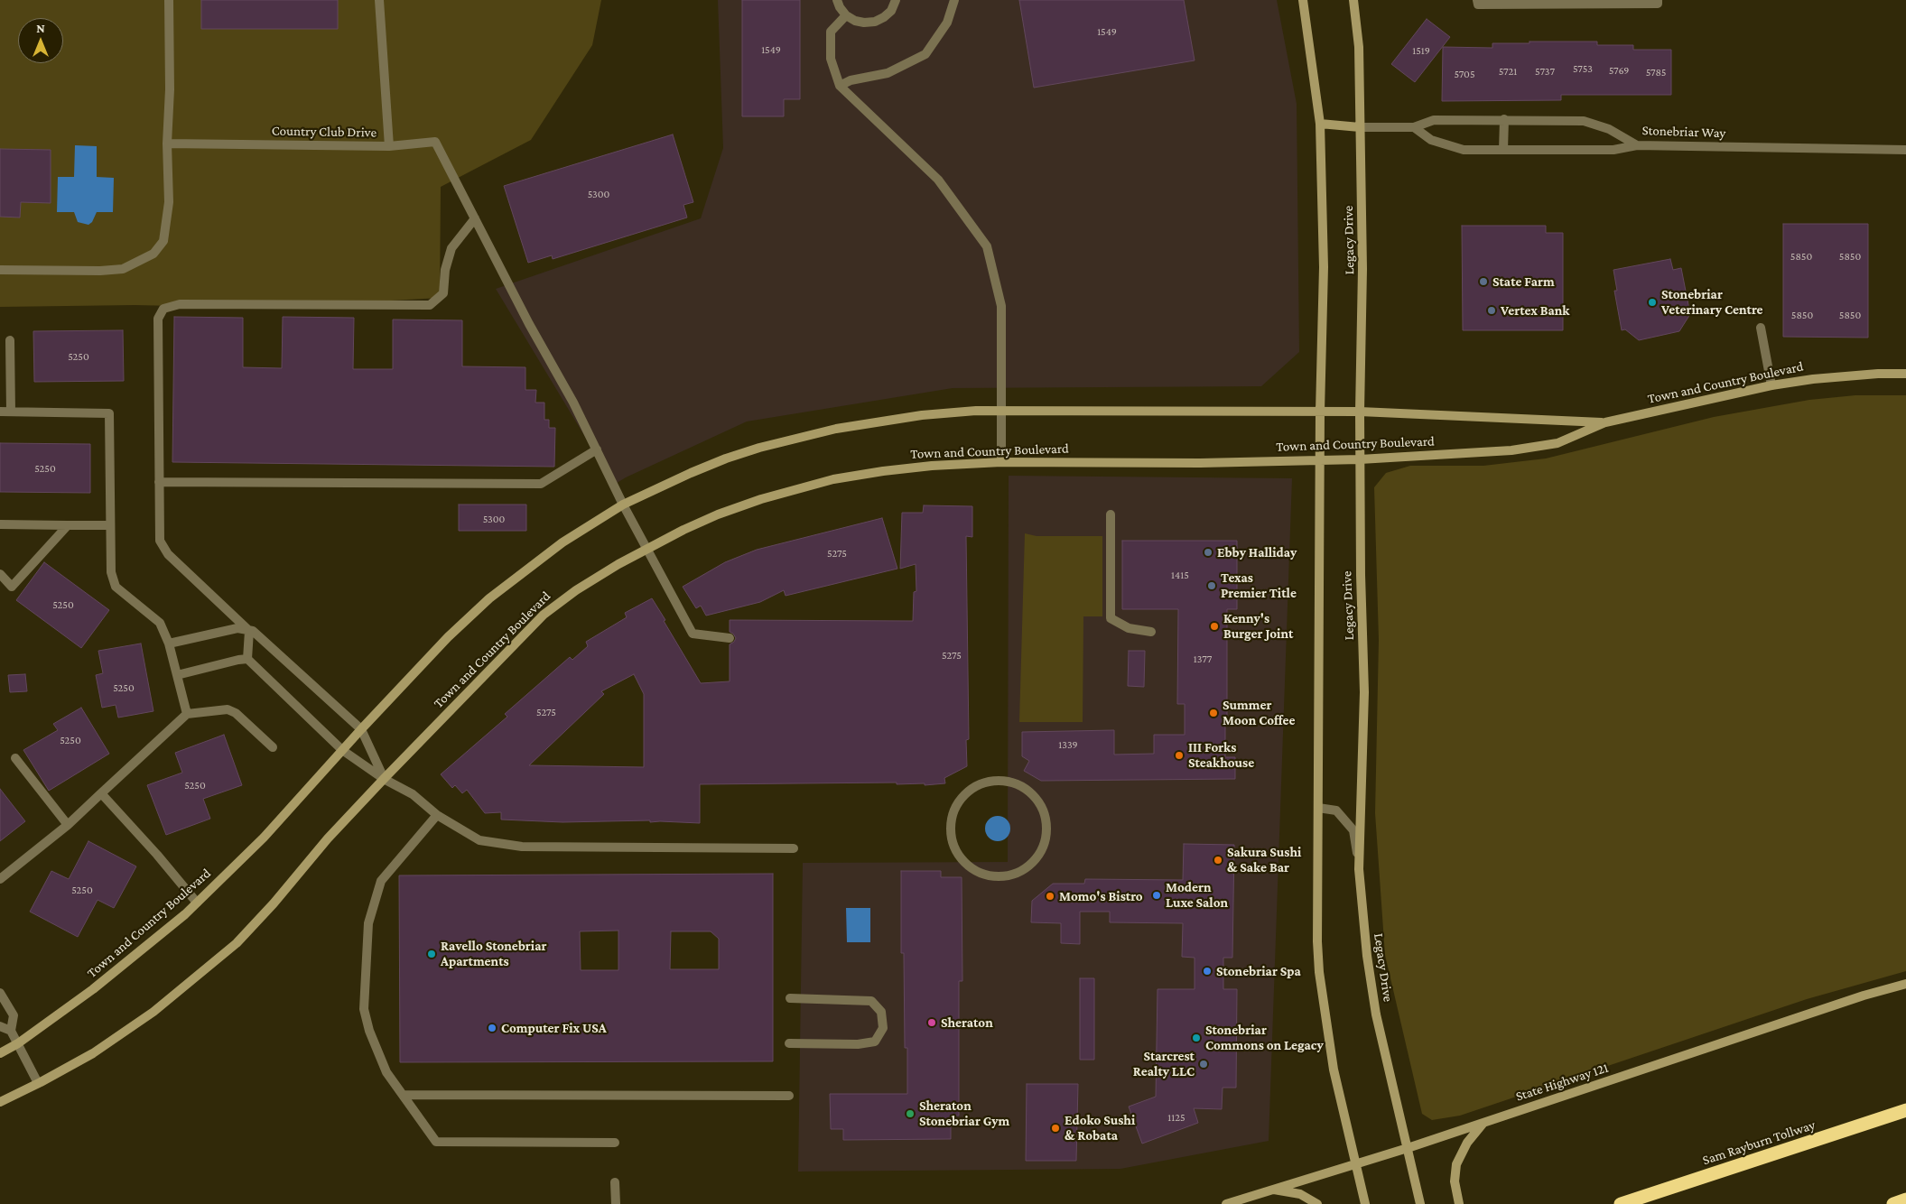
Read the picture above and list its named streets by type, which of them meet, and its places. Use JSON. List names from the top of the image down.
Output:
{
  "streets": {
    "highway": ["Sam Rayburn Tollway"],
    "main road": ["Legacy Drive", "Town and Country Boulevard", "State Highway 121"],
    "street": ["Country Club Drive", "Stonebriar Way"]
  },
  "crossings": [
    ["Stonebriar Way", "Legacy Drive"],
    ["Legacy Drive", "Town and Country Boulevard"],
    ["Legacy Drive", "State Highway 121"]
  ],
  "places": [
    "State Farm",
    "Stonebriar Veterinary Centre",
    "Vertex Bank",
    "Ebby Halliday",
    "Texas Premier Title",
    "Kenny's Burger Joint",
    "Summer Moon Coffee",
    "III Forks Steakhouse",
    "Sakura Sushi & Sake Bar",
    "Modern Luxe Salon",
    "Momo's Bistro",
    "Ravello Stonebriar Apartments",
    "Stonebriar Spa",
    "Sheraton",
    "Computer Fix USA",
    "Stonebriar Commons on Legacy",
    "Starcrest Realty LLC",
    "Sheraton Stonebriar Gym",
    "Edoko Sushi & Robata"
  ],
  "house_numbers": [
    "1549",
    "1549",
    "1519",
    "5753",
    "5769",
    "5721",
    "5737",
    "5785",
    "5705",
    "5300",
    "5850",
    "5850",
    "5850",
    "5850",
    "5250",
    "5250",
    "5300",
    "5275",
    "1415",
    "5250",
    "5275",
    "1377",
    "5250",
    "5275",
    "5250",
    "1339",
    "5250",
    "5250",
    "1125"
  ],
  "north": "top"
}
